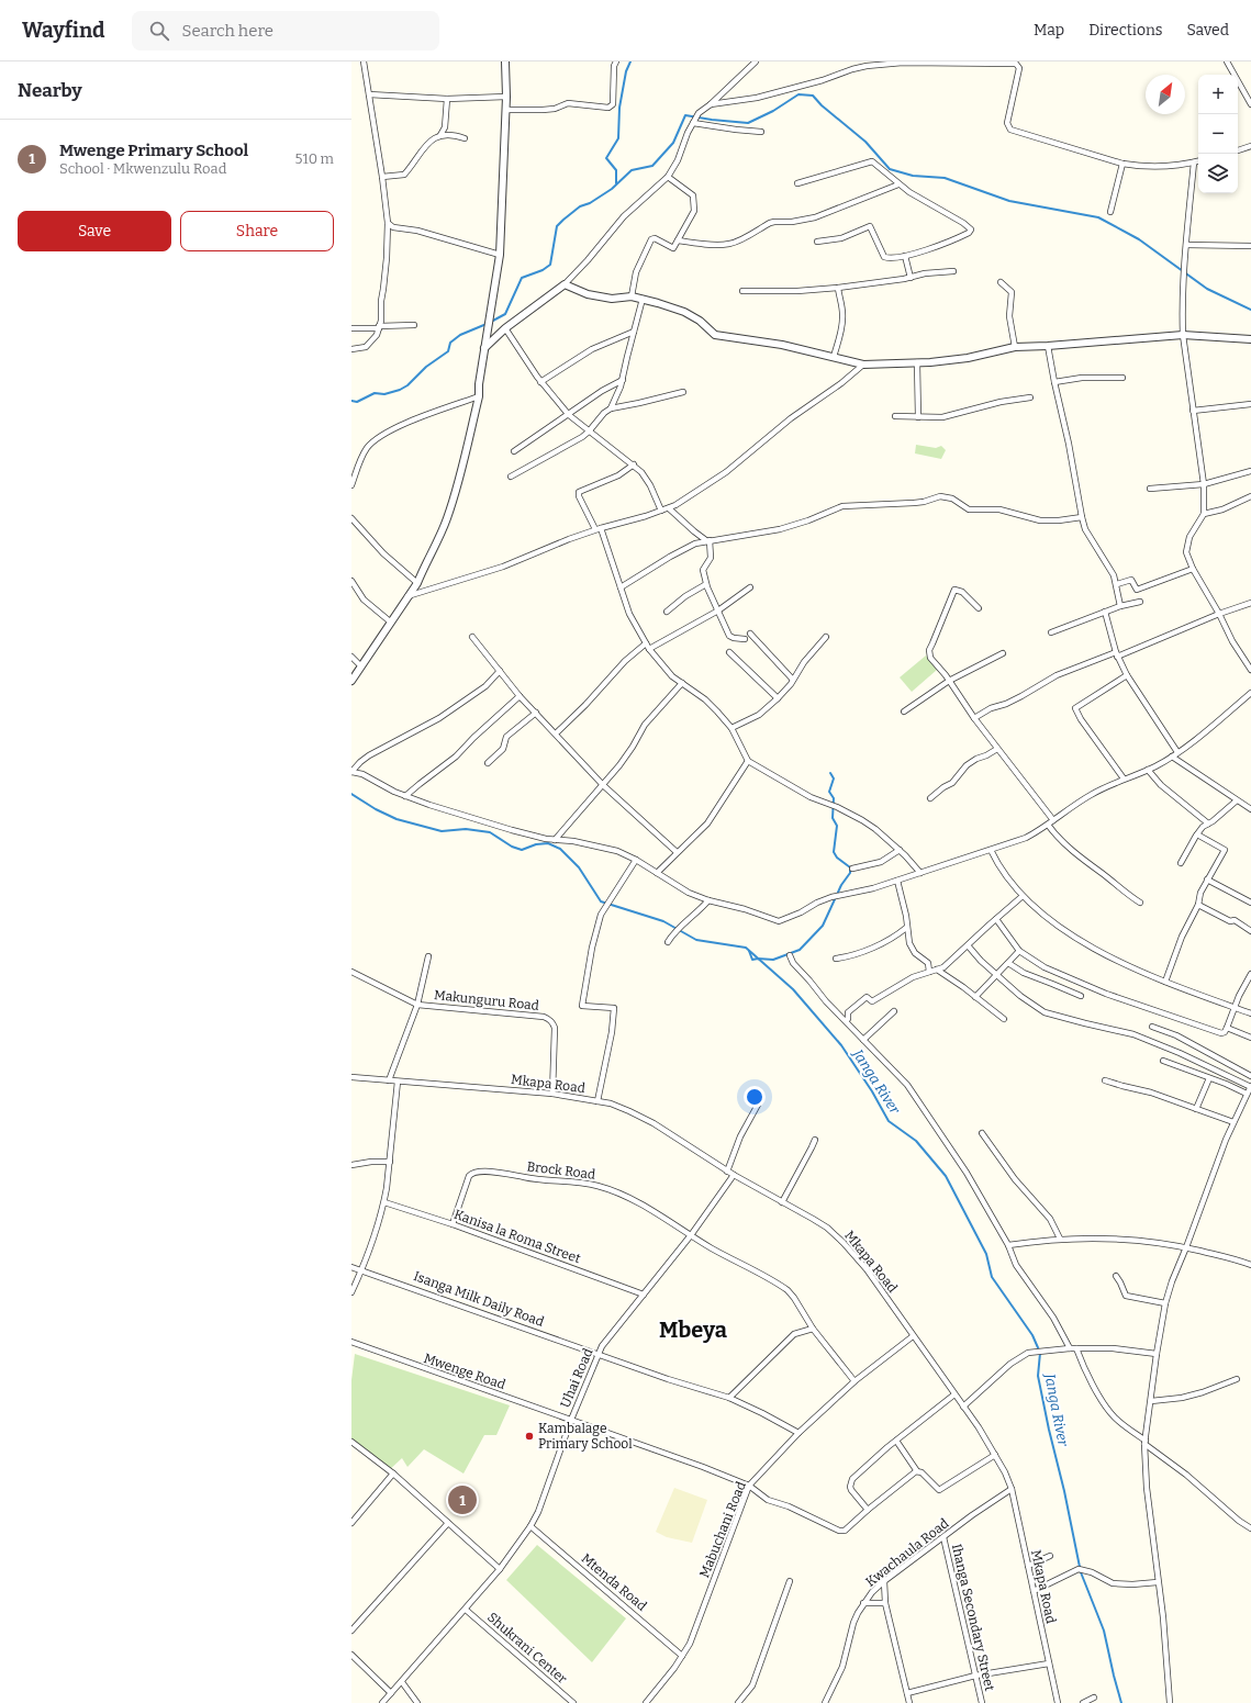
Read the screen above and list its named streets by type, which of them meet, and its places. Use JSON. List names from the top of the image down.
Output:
{
  "streets": {
    "street": [
      "Makunguru Road",
      "Mkapa Road",
      "Brock Road",
      "Kanisa la Roma Street",
      "Isanga Milk Daily Road",
      "Mwenge Road",
      "Uhai Road",
      "Mabuchani Road",
      "Kwachaula Road",
      "Mtenda Road",
      "Ihanga Secondary Street",
      "Shukrani Center"
    ]
  },
  "crossings": [
    ["Makunguru Road", "Mkapa Road"],
    ["Mkapa Road", "Uhai Road"],
    ["Mkapa Road", "Mabuchani Road"],
    ["Mkapa Road", "Kwachaula Road"],
    ["Brock Road", "Kanisa la Roma Street"],
    ["Brock Road", "Uhai Road"],
    ["Kanisa la Roma Street", "Uhai Road"],
    ["Isanga Milk Daily Road", "Uhai Road"],
    ["Isanga Milk Daily Road", "Mabuchani Road"],
    ["Mwenge Road", "Uhai Road"],
    ["Mwenge Road", "Mabuchani Road"],
    ["Uhai Road", "Mtenda Road"],
    ["Uhai Road", "Shukrani Center"],
    ["Mabuchani Road", "Mtenda Road"],
    ["Kwachaula Road", "Ihanga Secondary Street"]
  ],
  "districts": ["Mbeya"],
  "water": ["Janga River"],
  "places": ["Kambalage Primary School"],
  "north": "top right",
  "page": {
    "header": "Wayfind",
    "search": "Search here",
    "nav": ["Map", "Directions", "Saved"],
    "heading": "Nearby",
    "map_buttons": ["+", "−"],
    "list": [
      {
        "mark": "1",
        "name": "Mwenge Primary School",
        "note": "School · Mkwenzulu Road",
        "value": "510 m"
      }
    ],
    "buttons": ["Save", "Share"],
    "pins": "1"
  }
}
